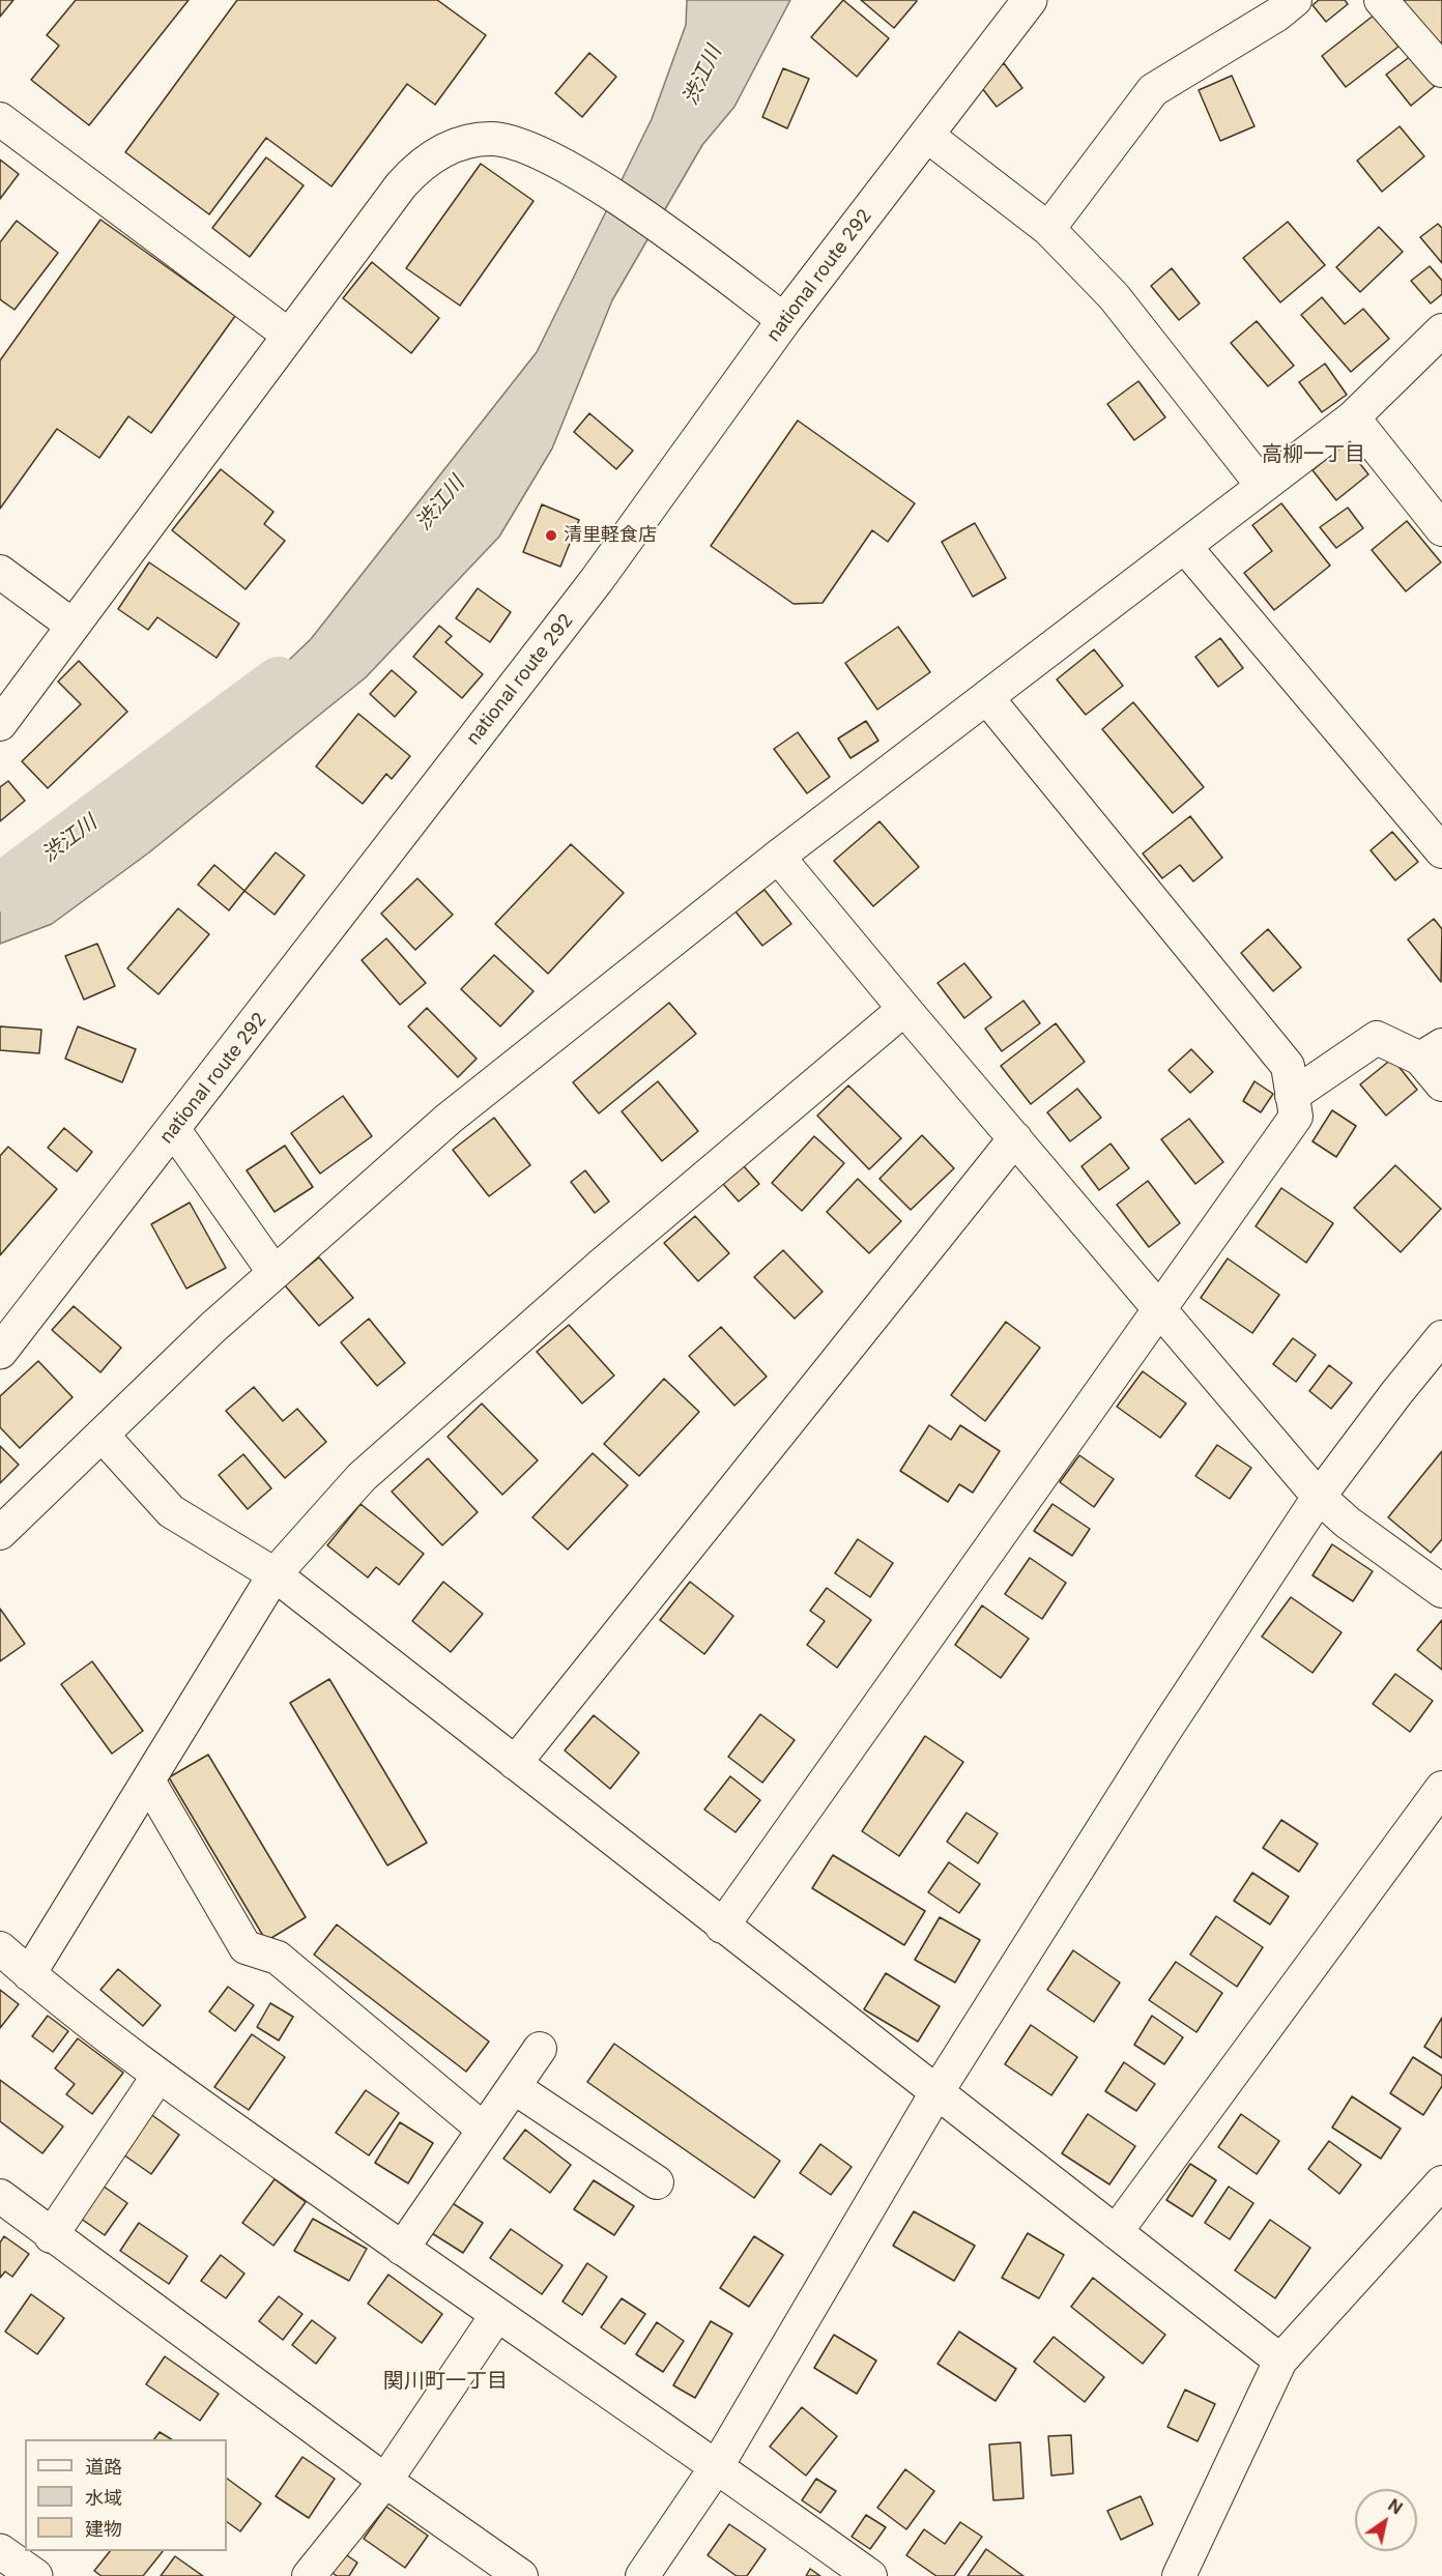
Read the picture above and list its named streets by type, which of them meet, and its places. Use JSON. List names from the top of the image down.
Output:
{
  "streets": {
    "main road": ["national route 292"]
  },
  "districts": ["高柳一丁目", "関川町一丁目"],
  "water": ["渋江川"],
  "places": ["清里軽食店"],
  "legend": ["道路", "水域", "建物"],
  "north": "top right"
}
